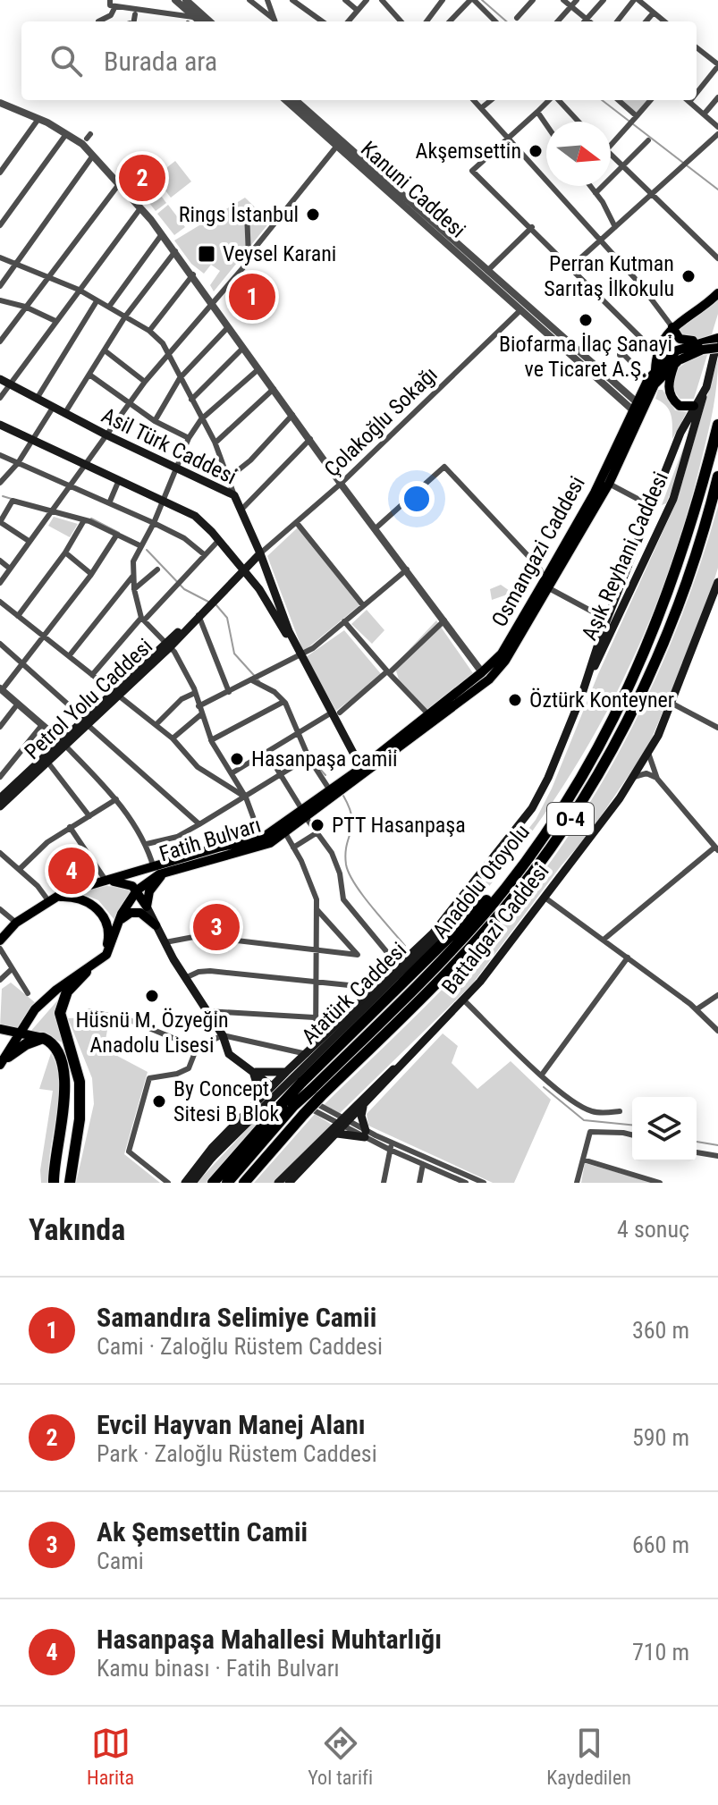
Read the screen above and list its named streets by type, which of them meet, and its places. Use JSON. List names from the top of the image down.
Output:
{
  "streets": {
    "highway": ["O-4", "Anadolu Otoyolu"],
    "main road": [
      "Asil Türk Caddesi",
      "Osmangazi Caddesi",
      "Aşık Reyhani Caddesi",
      "Petrol Yolu Caddesi",
      "Fatih Bulvarı",
      "Battalgazi Caddesi",
      "Atatürk Caddesi"
    ],
    "street": ["Kanuni Caddesi", "Çolakoğlu Sokağı"]
  },
  "crossings": [
    ["Kanuni Caddesi", "Çolakoğlu Sokağı"],
    ["Kanuni Caddesi", "Osmangazi Caddesi"],
    ["Çolakoğlu Sokağı", "Asil Türk Caddesi"],
    ["Çolakoğlu Sokağı", "Petrol Yolu Caddesi"],
    ["Asil Türk Caddesi", "Osmangazi Caddesi"],
    ["Asil Türk Caddesi", "Petrol Yolu Caddesi"],
    ["Asil Türk Caddesi", "Fatih Bulvarı"],
    ["Osmangazi Caddesi", "Aşık Reyhani Caddesi"],
    ["Osmangazi Caddesi", "Fatih Bulvarı"],
    ["Aşık Reyhani Caddesi", "Atatürk Caddesi"]
  ],
  "places": {
    "other": [
      "Akşemsettin",
      "Rings İstanbul",
      "Perran Kutman Sarıtaş İlkokulu",
      "Biofarma İlaç Sanayi ve Ticaret A.Ş.",
      "Öztürk Konteyner",
      "Hasanpaşa camii",
      "PTT Hasanpaşa",
      "Hüsnü M. Özyeğin Anadolu Lisesi",
      "By Concept Sitesi B Blok"
    ],
    "transit": ["Veysel Karani"]
  },
  "north": "right",
  "page": {
    "search": "Burada ara",
    "pins": [
      "2",
      "1",
      "4",
      "3"
    ],
    "heading": ["Yakında", "4 sonuç"],
    "list": [
      {
        "mark": "1",
        "name": "Samandıra Selimiye Camii",
        "note": "Cami · Zaloğlu Rüstem Caddesi",
        "value": "360 m"
      },
      {
        "mark": "2",
        "name": "Evcil Hayvan Manej Alanı",
        "note": "Park · Zaloğlu Rüstem Caddesi",
        "value": "590 m"
      },
      {
        "mark": "3",
        "name": "Ak Şemsettin Camii",
        "note": "Cami",
        "value": "660 m"
      },
      {
        "mark": "4",
        "name": "Hasanpaşa Mahallesi Muhtarlığı",
        "note": "Kamu binası · Fatih Bulvarı",
        "value": "710 m"
      }
    ],
    "nav": ["Harita", "Yol tarifi", "Kaydedilen"]
  }
}
